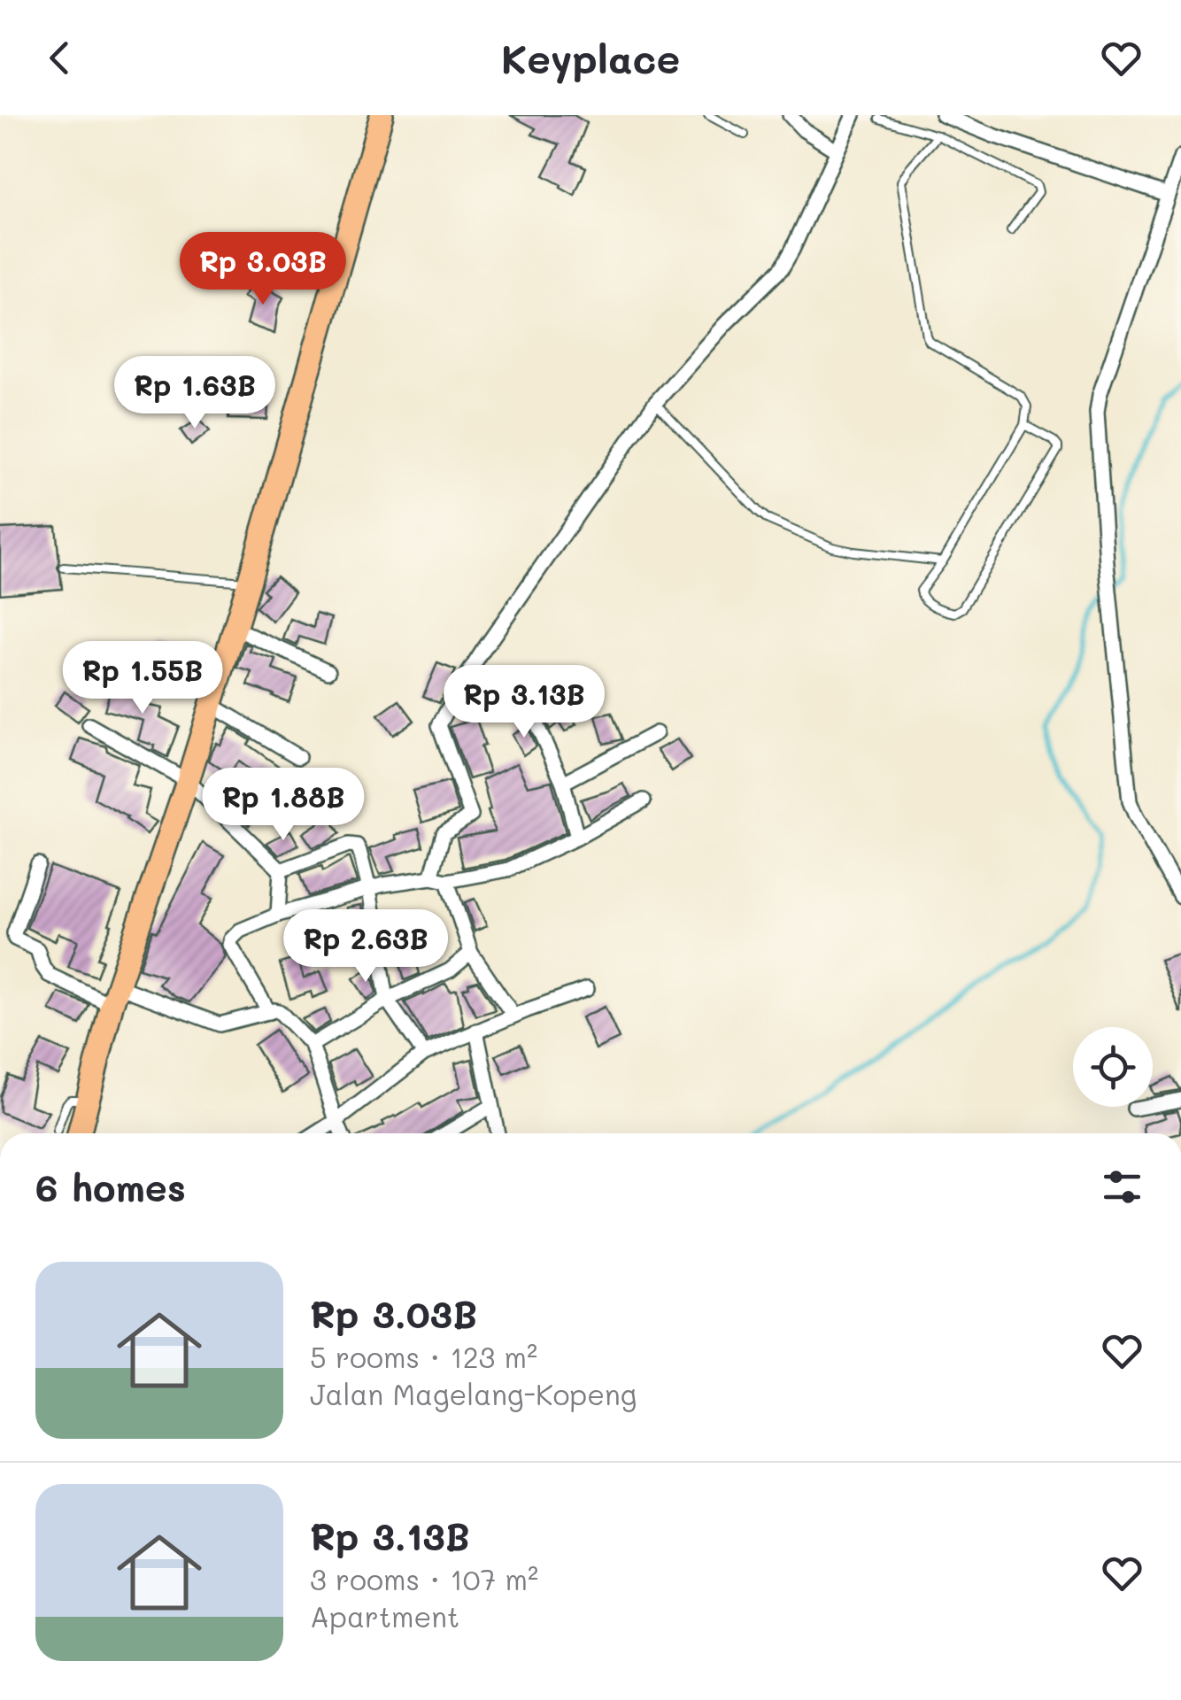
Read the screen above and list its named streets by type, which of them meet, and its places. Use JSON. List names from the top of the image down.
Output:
{
  "page": {
    "header": "Keyplace",
    "price": [
      "Rp 3.03B",
      "Rp 1.63B",
      "Rp 1.55B",
      "Rp 3.13B",
      "Rp 1.88B",
      "Rp 2.63B"
    ],
    "heading": "6 homes",
    "list": [
      {
        "name": "Rp 3.03B",
        "note": "5 rooms · 123 m² · Jalan Magelang-Kopeng"
      },
      {
        "name": "Rp 3.13B",
        "note": "3 rooms · 107 m² · Apartment"
      }
    ]
  }
}
